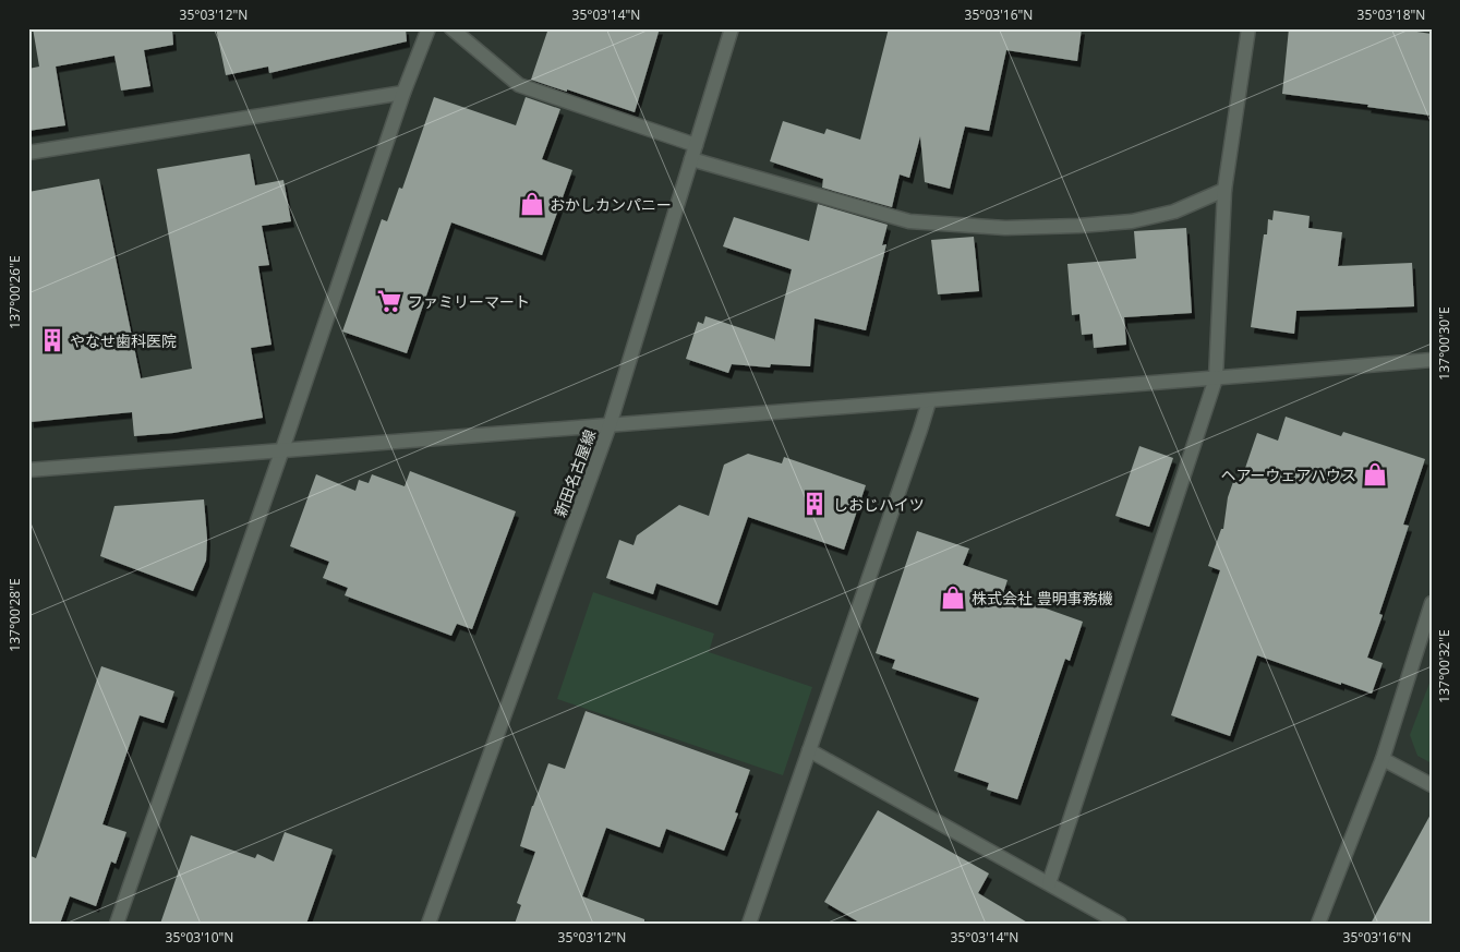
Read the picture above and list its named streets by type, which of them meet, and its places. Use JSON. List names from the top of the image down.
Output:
{
  "streets": {
    "street": ["新田名古屋線"]
  },
  "places": {
    "shop": ["おかしカンパニー", "ヘアーウェアハウス", "株式会社 豊明事務機"],
    "supermarket": ["ファミリーマート"],
    "building": ["やなせ歯科医院", "しおじハイツ"]
  },
  "coordinates": [
    "35°03'12\"N",
    "35°03'14\"N",
    "35°03'16\"N",
    "35°03'18\"N",
    "137°00'26\"E",
    "137°00'30\"E",
    "137°00'28\"E",
    "137°00'32\"E",
    "35°03'10\"N"
  ]
}
